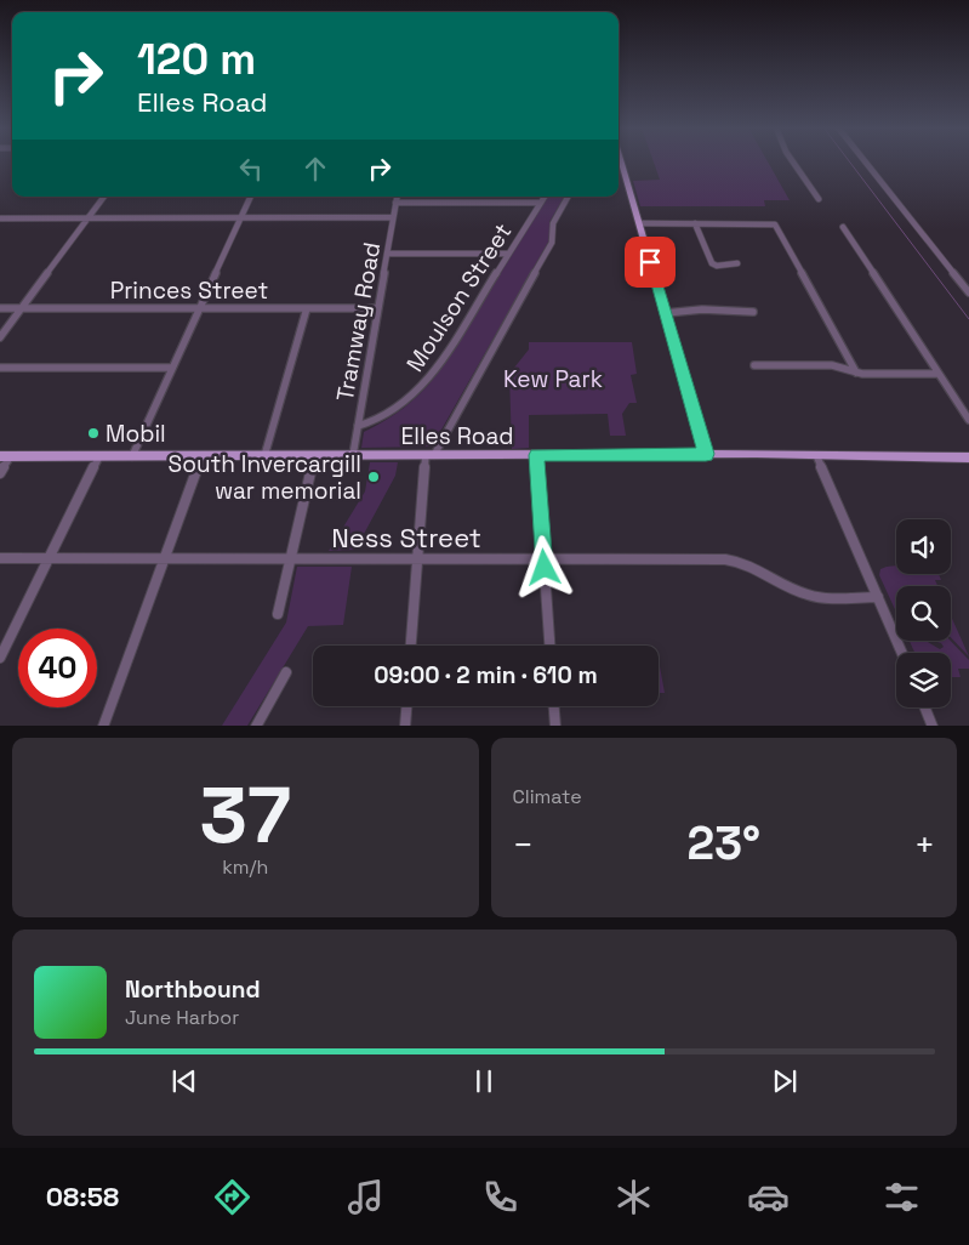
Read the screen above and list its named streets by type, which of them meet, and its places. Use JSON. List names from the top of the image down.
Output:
{
  "streets": {
    "main road": ["Elles Road"],
    "street": [
      "Princes Street",
      "Moulson Street",
      "Tramway Road",
      "Ness Street"
    ]
  },
  "crossings": [
    ["Princes Street", "Tramway Road"],
    ["Moulson Street", "Tramway Road"],
    ["Tramway Road", "Elles Road"]
  ],
  "parks": ["Kew Park"],
  "places": ["Mobil", "South Invercargill war memorial"],
  "page": {
    "turn": ["120 m", "Elles Road"],
    "limit": "40",
    "trip": "09:00 · 2 min · 610 m",
    "tile": [
      ["37", "km/h"],
      "Climate"
    ],
    "heat": ["−", "23°", "+"],
    "song": ["Northbound", "June Harbor"],
    "tabs": "08:58"
  }
}
